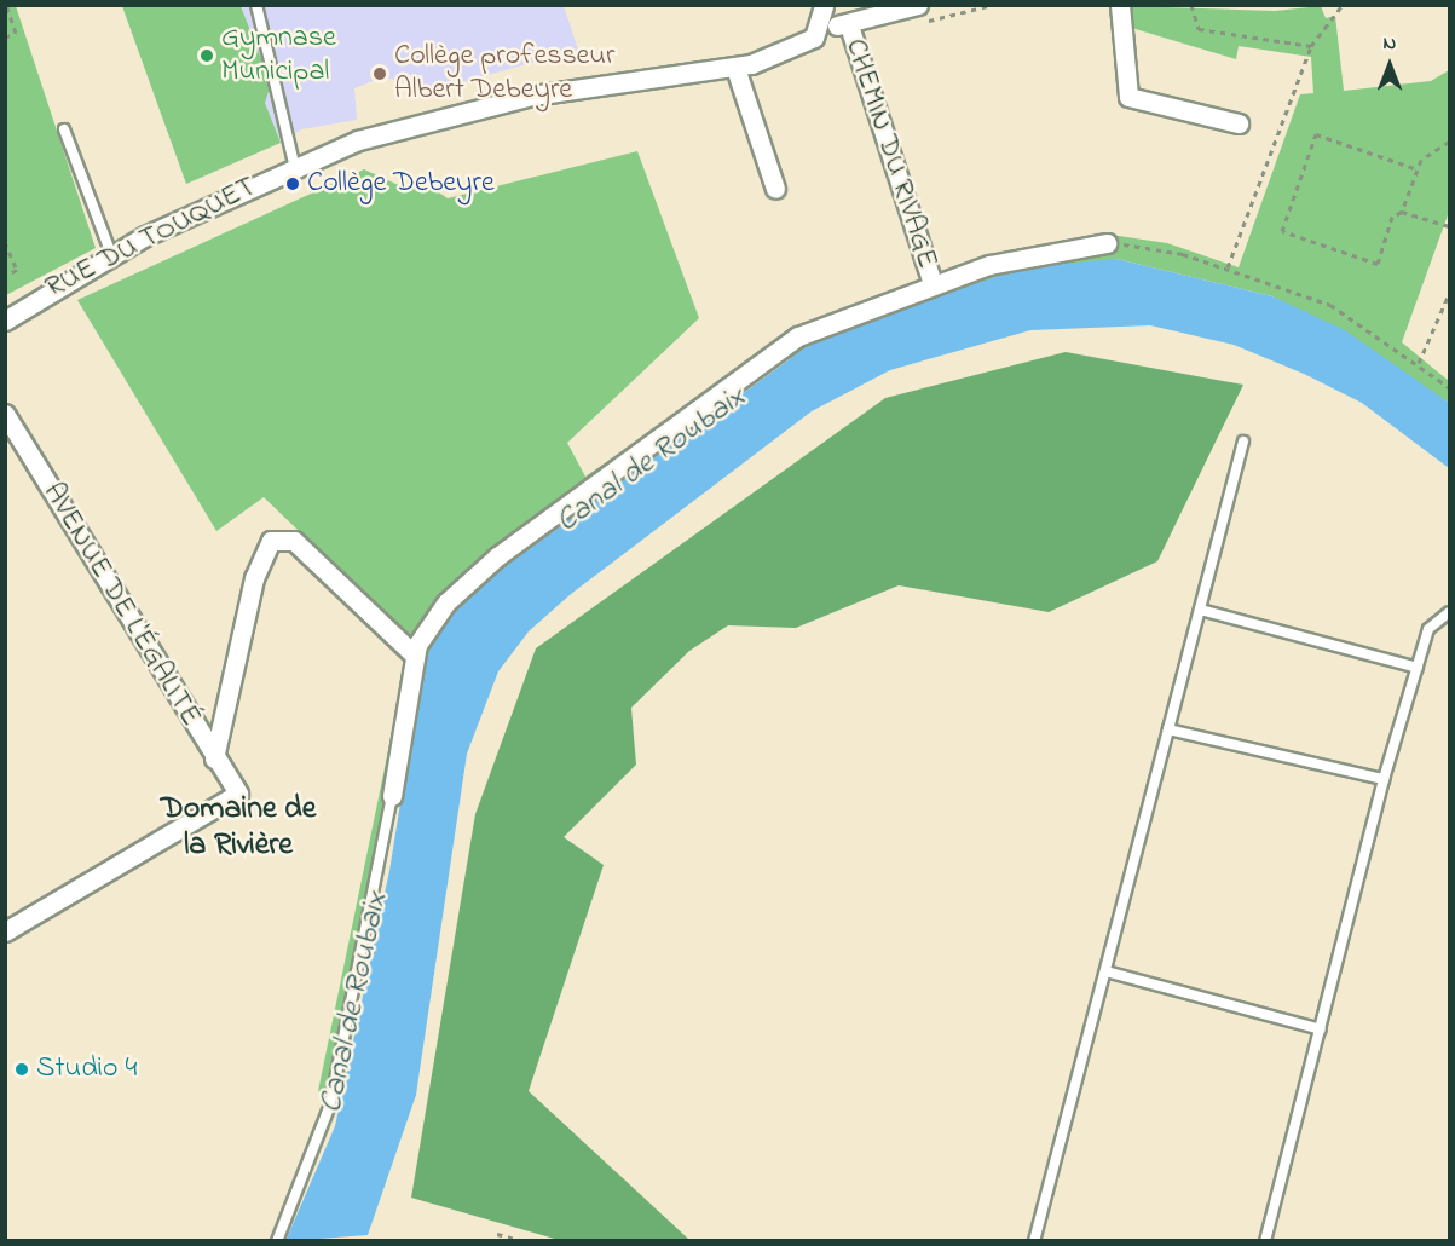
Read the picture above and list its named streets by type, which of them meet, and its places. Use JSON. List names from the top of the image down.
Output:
{
  "streets": {
    "street": ["CHEMIN DU RIVAGE", "RUE DU TOUQUET", "AVENUE DE L'ÉGALITÉ"]
  },
  "districts": ["Domaine de la Rivière"],
  "water": ["Canal de Roubaix"],
  "places": [
    "Gymnase Municipal",
    "Collège professeur Albert Debeyre",
    "Collège Debeyre",
    "Studio 4"
  ],
  "north": "top"
}
